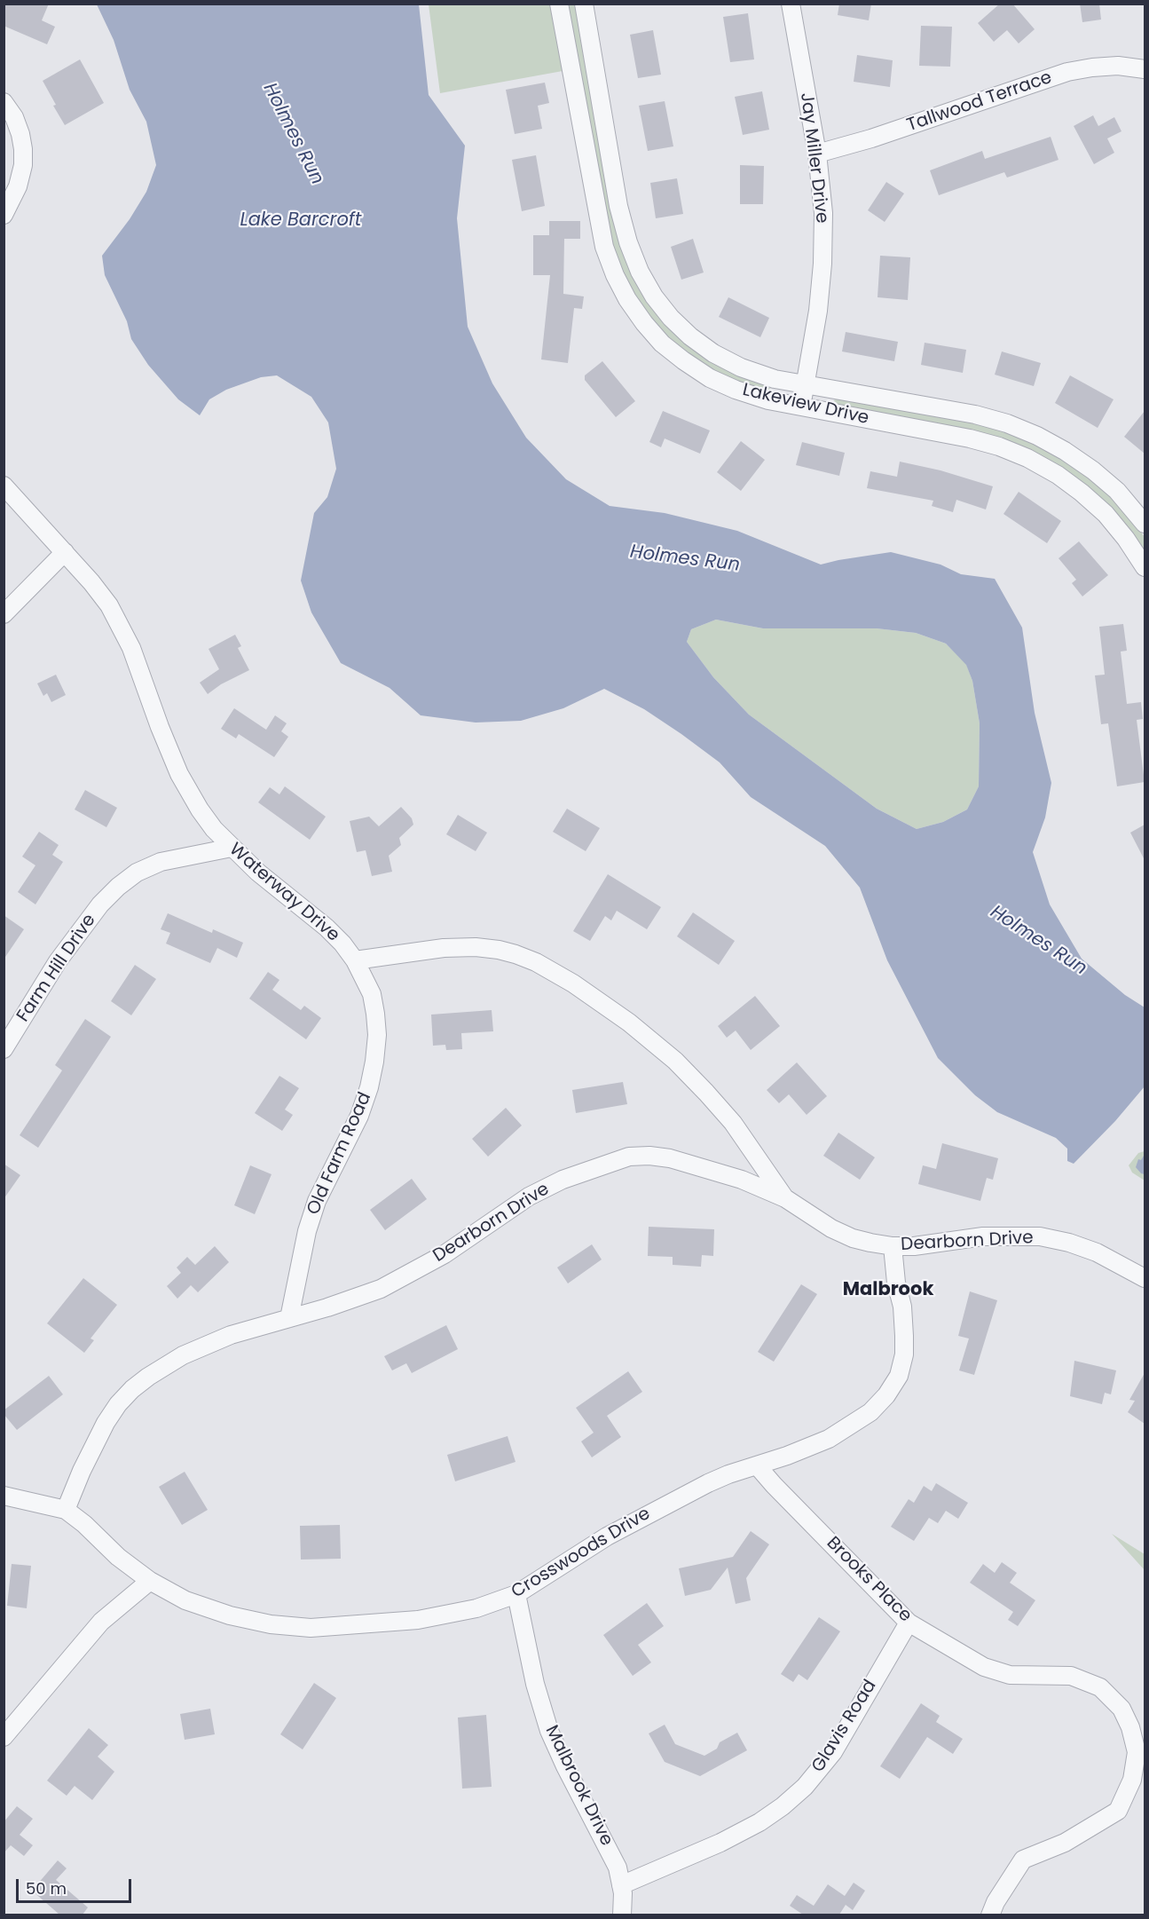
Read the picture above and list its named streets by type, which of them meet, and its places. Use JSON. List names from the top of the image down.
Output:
{
  "streets": {
    "street": [
      "Tallwood Terrace",
      "Jay Miller Drive",
      "Lakeview Drive",
      "Waterway Drive",
      "Farm Hill Drive",
      "Old Farm Road",
      "Dearborn Drive",
      "Crosswoods Drive",
      "Brooks Place",
      "Glavis Road",
      "Malbrook Drive"
    ]
  },
  "crossings": [
    ["Tallwood Terrace", "Jay Miller Drive"],
    ["Jay Miller Drive", "Lakeview Drive"],
    ["Waterway Drive", "Farm Hill Drive"],
    ["Waterway Drive", "Old Farm Road"],
    ["Old Farm Road", "Dearborn Drive"],
    ["Dearborn Drive", "Crosswoods Drive"],
    ["Crosswoods Drive", "Brooks Place"],
    ["Crosswoods Drive", "Malbrook Drive"],
    ["Brooks Place", "Glavis Road"],
    ["Glavis Road", "Malbrook Drive"]
  ],
  "districts": ["Malbrook"],
  "water": ["Holmes Run", "Lake Barcroft"],
  "scale_bar": "50 m"
}
